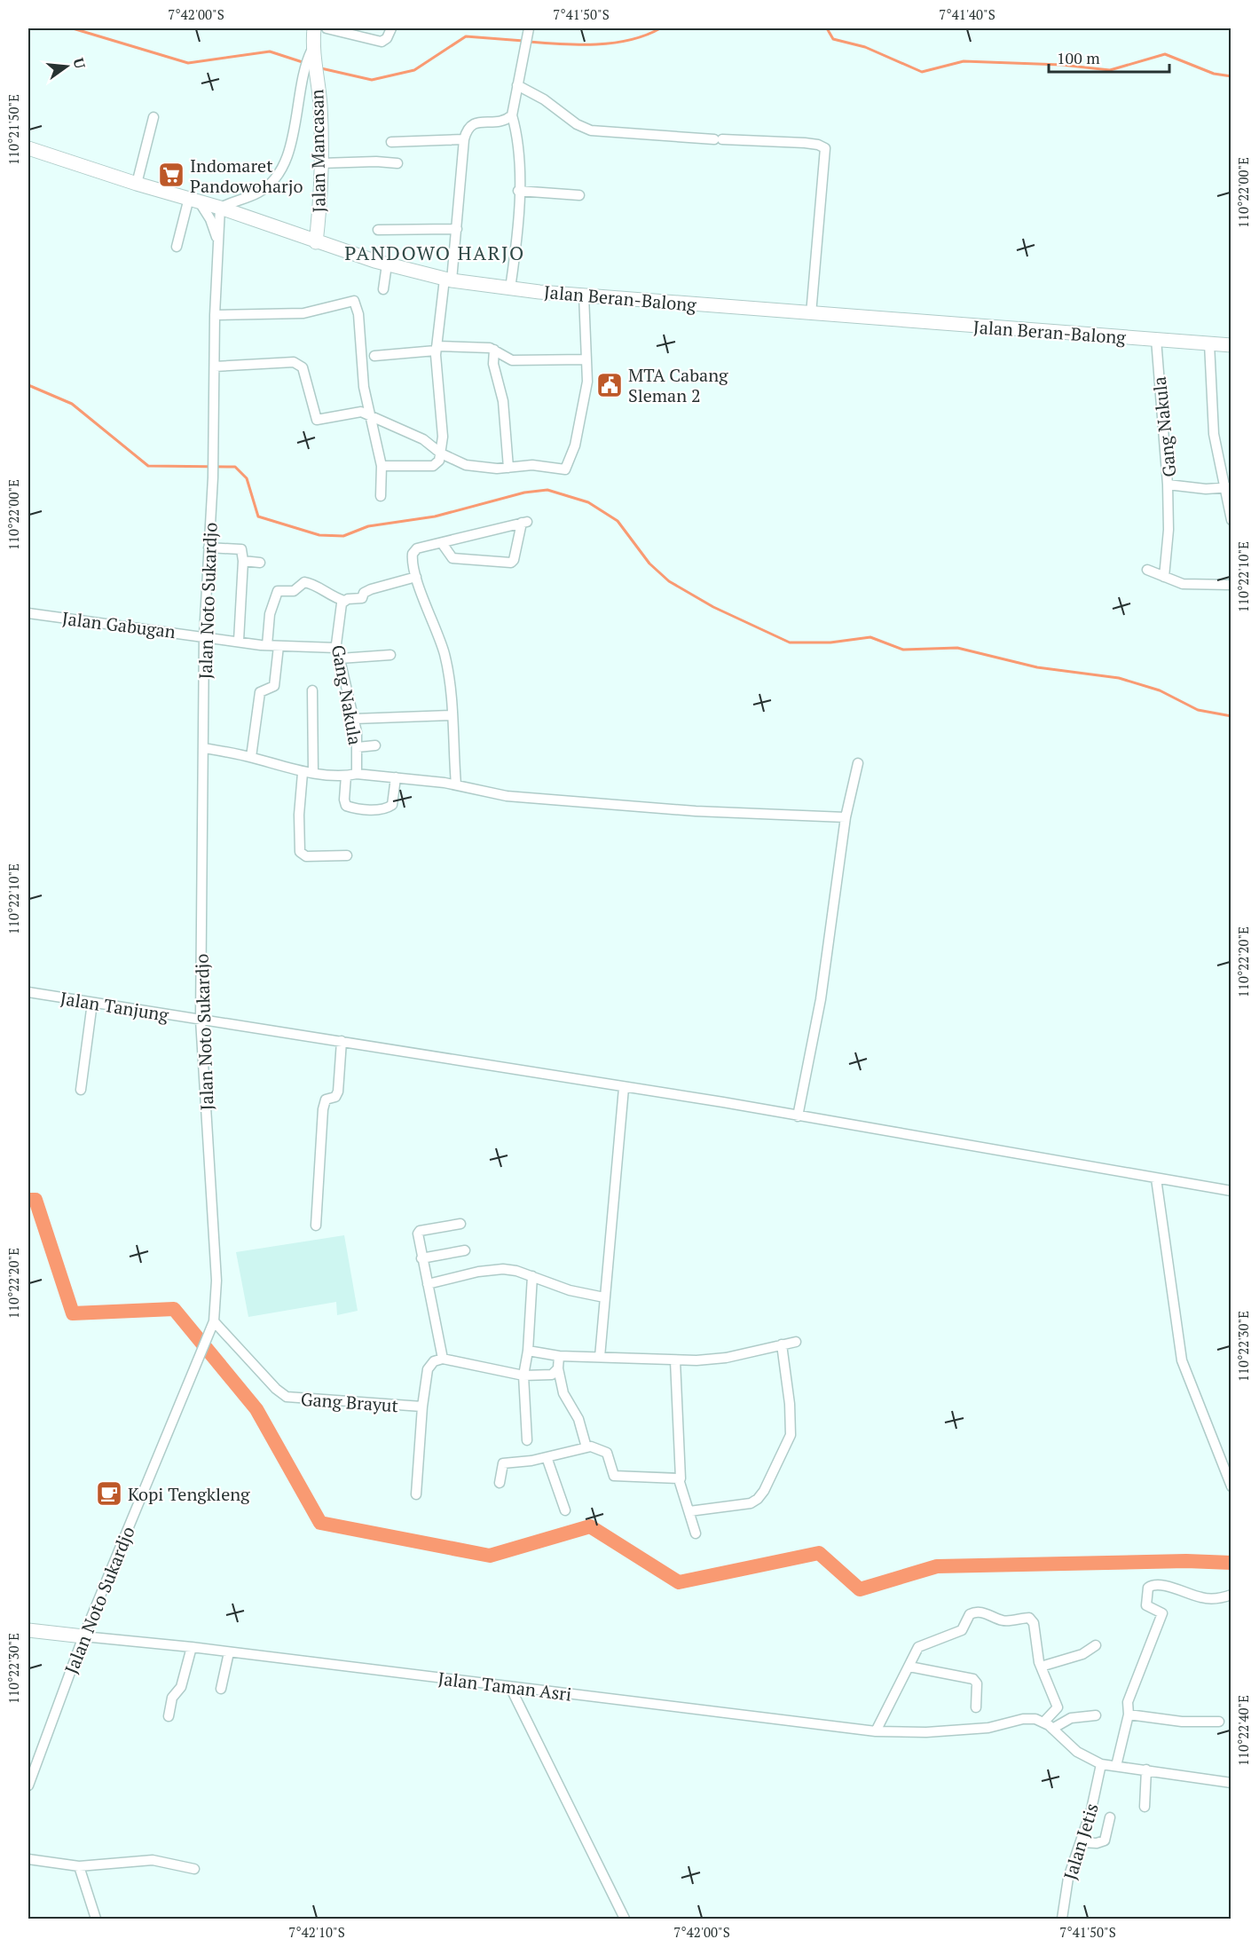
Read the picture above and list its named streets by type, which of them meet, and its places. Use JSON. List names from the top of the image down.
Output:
{
  "streets": {
    "main road": ["Jalan Mancasan", "Jalan Beran-Balong"],
    "street": [
      "Gang Nakula",
      "Jalan Noto Sukardjo",
      "Jalan Gabugan",
      "Jalan Tanjung",
      "Gang Brayut",
      "Jalan Taman Asri",
      "Jalan Jetis"
    ]
  },
  "crossings": [
    ["Jalan Mancasan", "Jalan Beran-Balong"],
    ["Jalan Beran-Balong", "Gang Nakula"],
    ["Jalan Beran-Balong", "Jalan Noto Sukardjo"],
    ["Gang Nakula", "Jalan Gabugan"],
    ["Jalan Noto Sukardjo", "Jalan Gabugan"],
    ["Jalan Noto Sukardjo", "Jalan Tanjung"],
    ["Jalan Noto Sukardjo", "Gang Brayut"],
    ["Jalan Noto Sukardjo", "Jalan Taman Asri"]
  ],
  "districts": ["PANDOWO HARJO"],
  "places": {
    "supermarket": ["Indomaret Pandowoharjo"],
    "public building": ["MTA Cabang Sleman 2"],
    "cafe": ["Kopi Tengkleng"]
  },
  "scale_bar": "100 m",
  "north": "right",
  "coordinates": [
    "7°42'00\"S",
    "7°41'50\"S",
    "7°41'40\"S",
    "110°21'50\"E",
    "110°22'00\"E",
    "110°22'10\"E",
    "110°22'20\"E",
    "110°22'30\"E",
    "110°22'40\"E",
    "7°42'10\"S"
  ]
}
